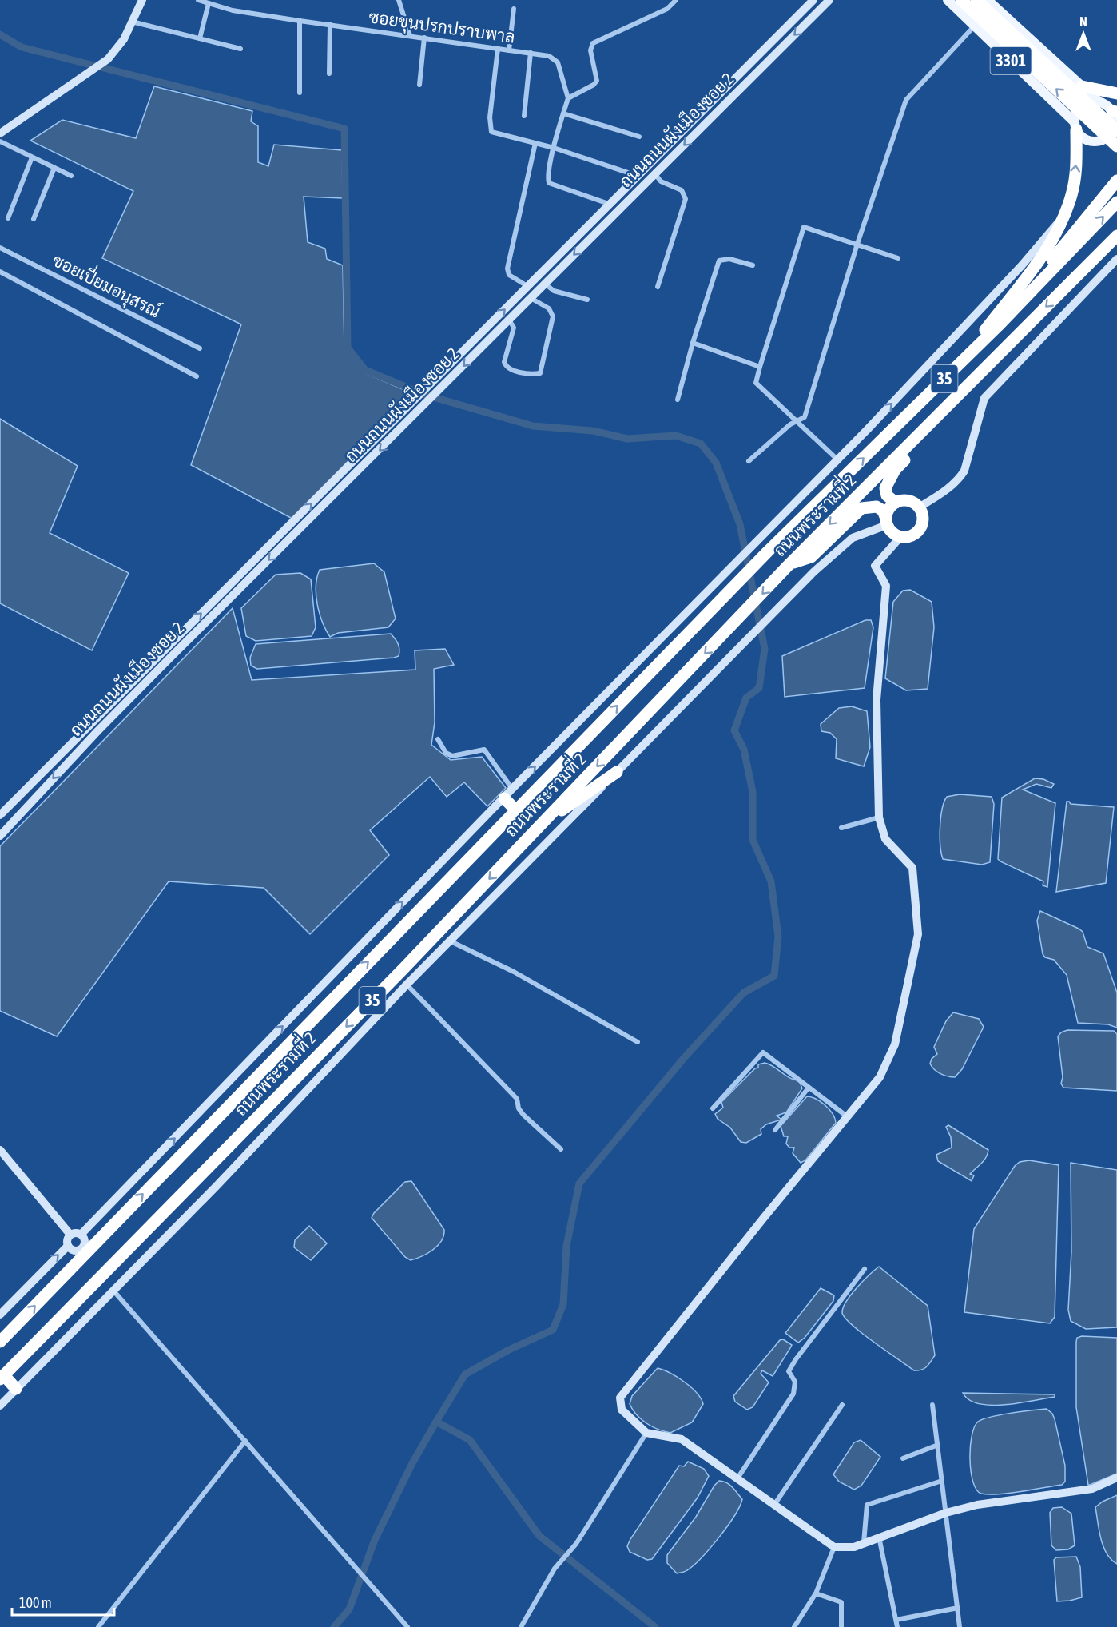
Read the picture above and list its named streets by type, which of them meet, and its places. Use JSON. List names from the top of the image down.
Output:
{
  "streets": {
    "highway": ["35", "ถนนพระรามที่ 2"],
    "main road": ["3301"],
    "street": ["ซอยขุนปรกปราบพาล", "ถนนถนนผังเมืองซอย 2", "ซอยเปี่ยมอนุสรณ์"]
  },
  "scale_bar": "100 m",
  "north": "top"
}
